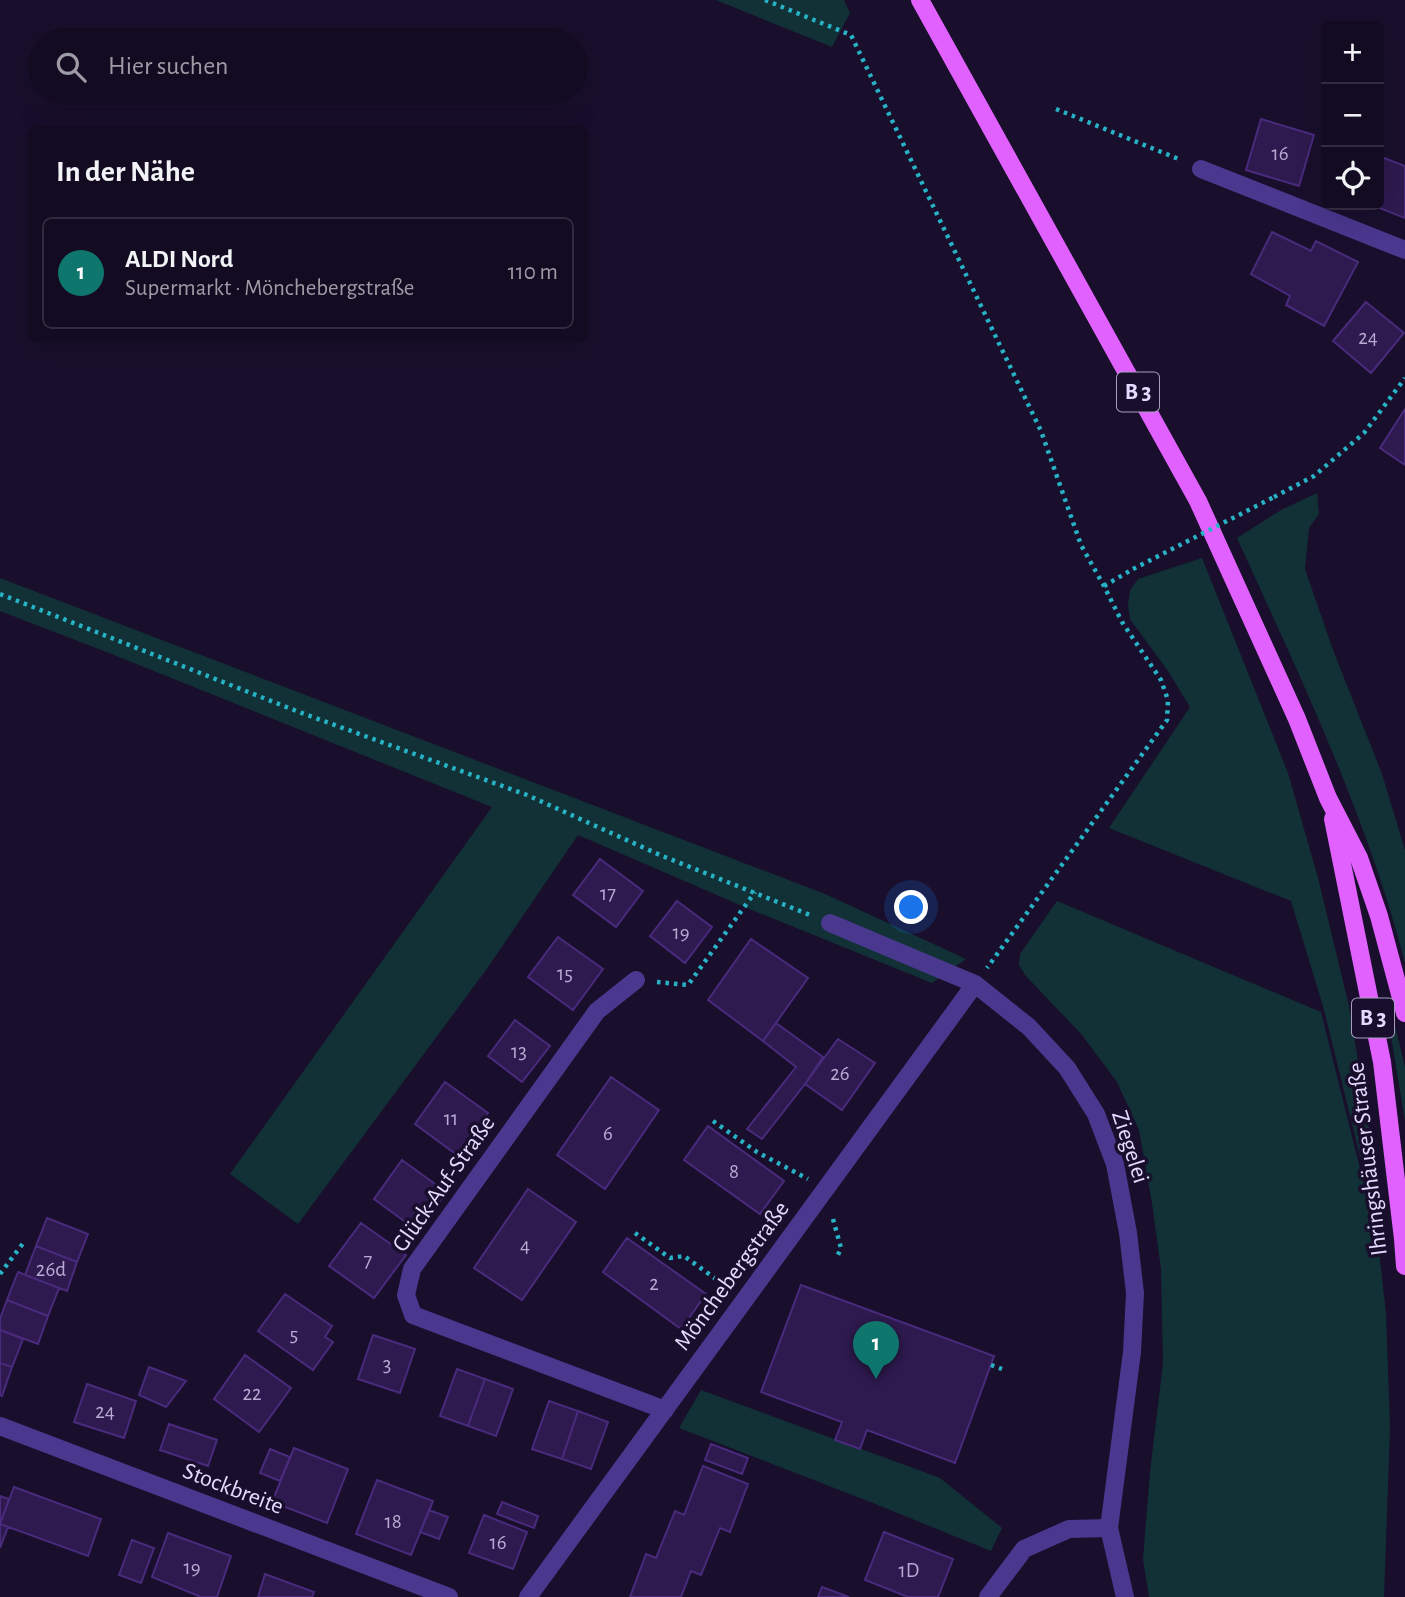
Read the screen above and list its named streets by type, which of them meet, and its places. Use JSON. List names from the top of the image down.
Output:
{
  "streets": {
    "main road": ["B 3", "Ihringshäuser Straße"],
    "street": [
      "Ziegelei",
      "Glück-Auf-Straße",
      "Mönchebergstraße",
      "Stockbreite"
    ]
  },
  "crossings": [
    ["B 3", "Ihringshäuser Straße"],
    ["Ziegelei", "Mönchebergstraße"],
    ["Glück-Auf-Straße", "Mönchebergstraße"]
  ],
  "house_numbers": [
    "16",
    "24",
    "17",
    "19",
    "15",
    "13",
    "26",
    "11",
    "6",
    "8",
    "4",
    "7",
    "26d",
    "2",
    "5",
    "3",
    "22",
    "24",
    "18",
    "16",
    "19",
    "1D"
  ],
  "page": {
    "map_buttons": ["+", "−"],
    "search": "Hier suchen",
    "heading": "In der Nähe",
    "list": [
      {
        "mark": "1",
        "name": "ALDI Nord",
        "note": "Supermarkt · Mönchebergstraße",
        "value": "110 m"
      }
    ],
    "pins": "1"
  }
}
